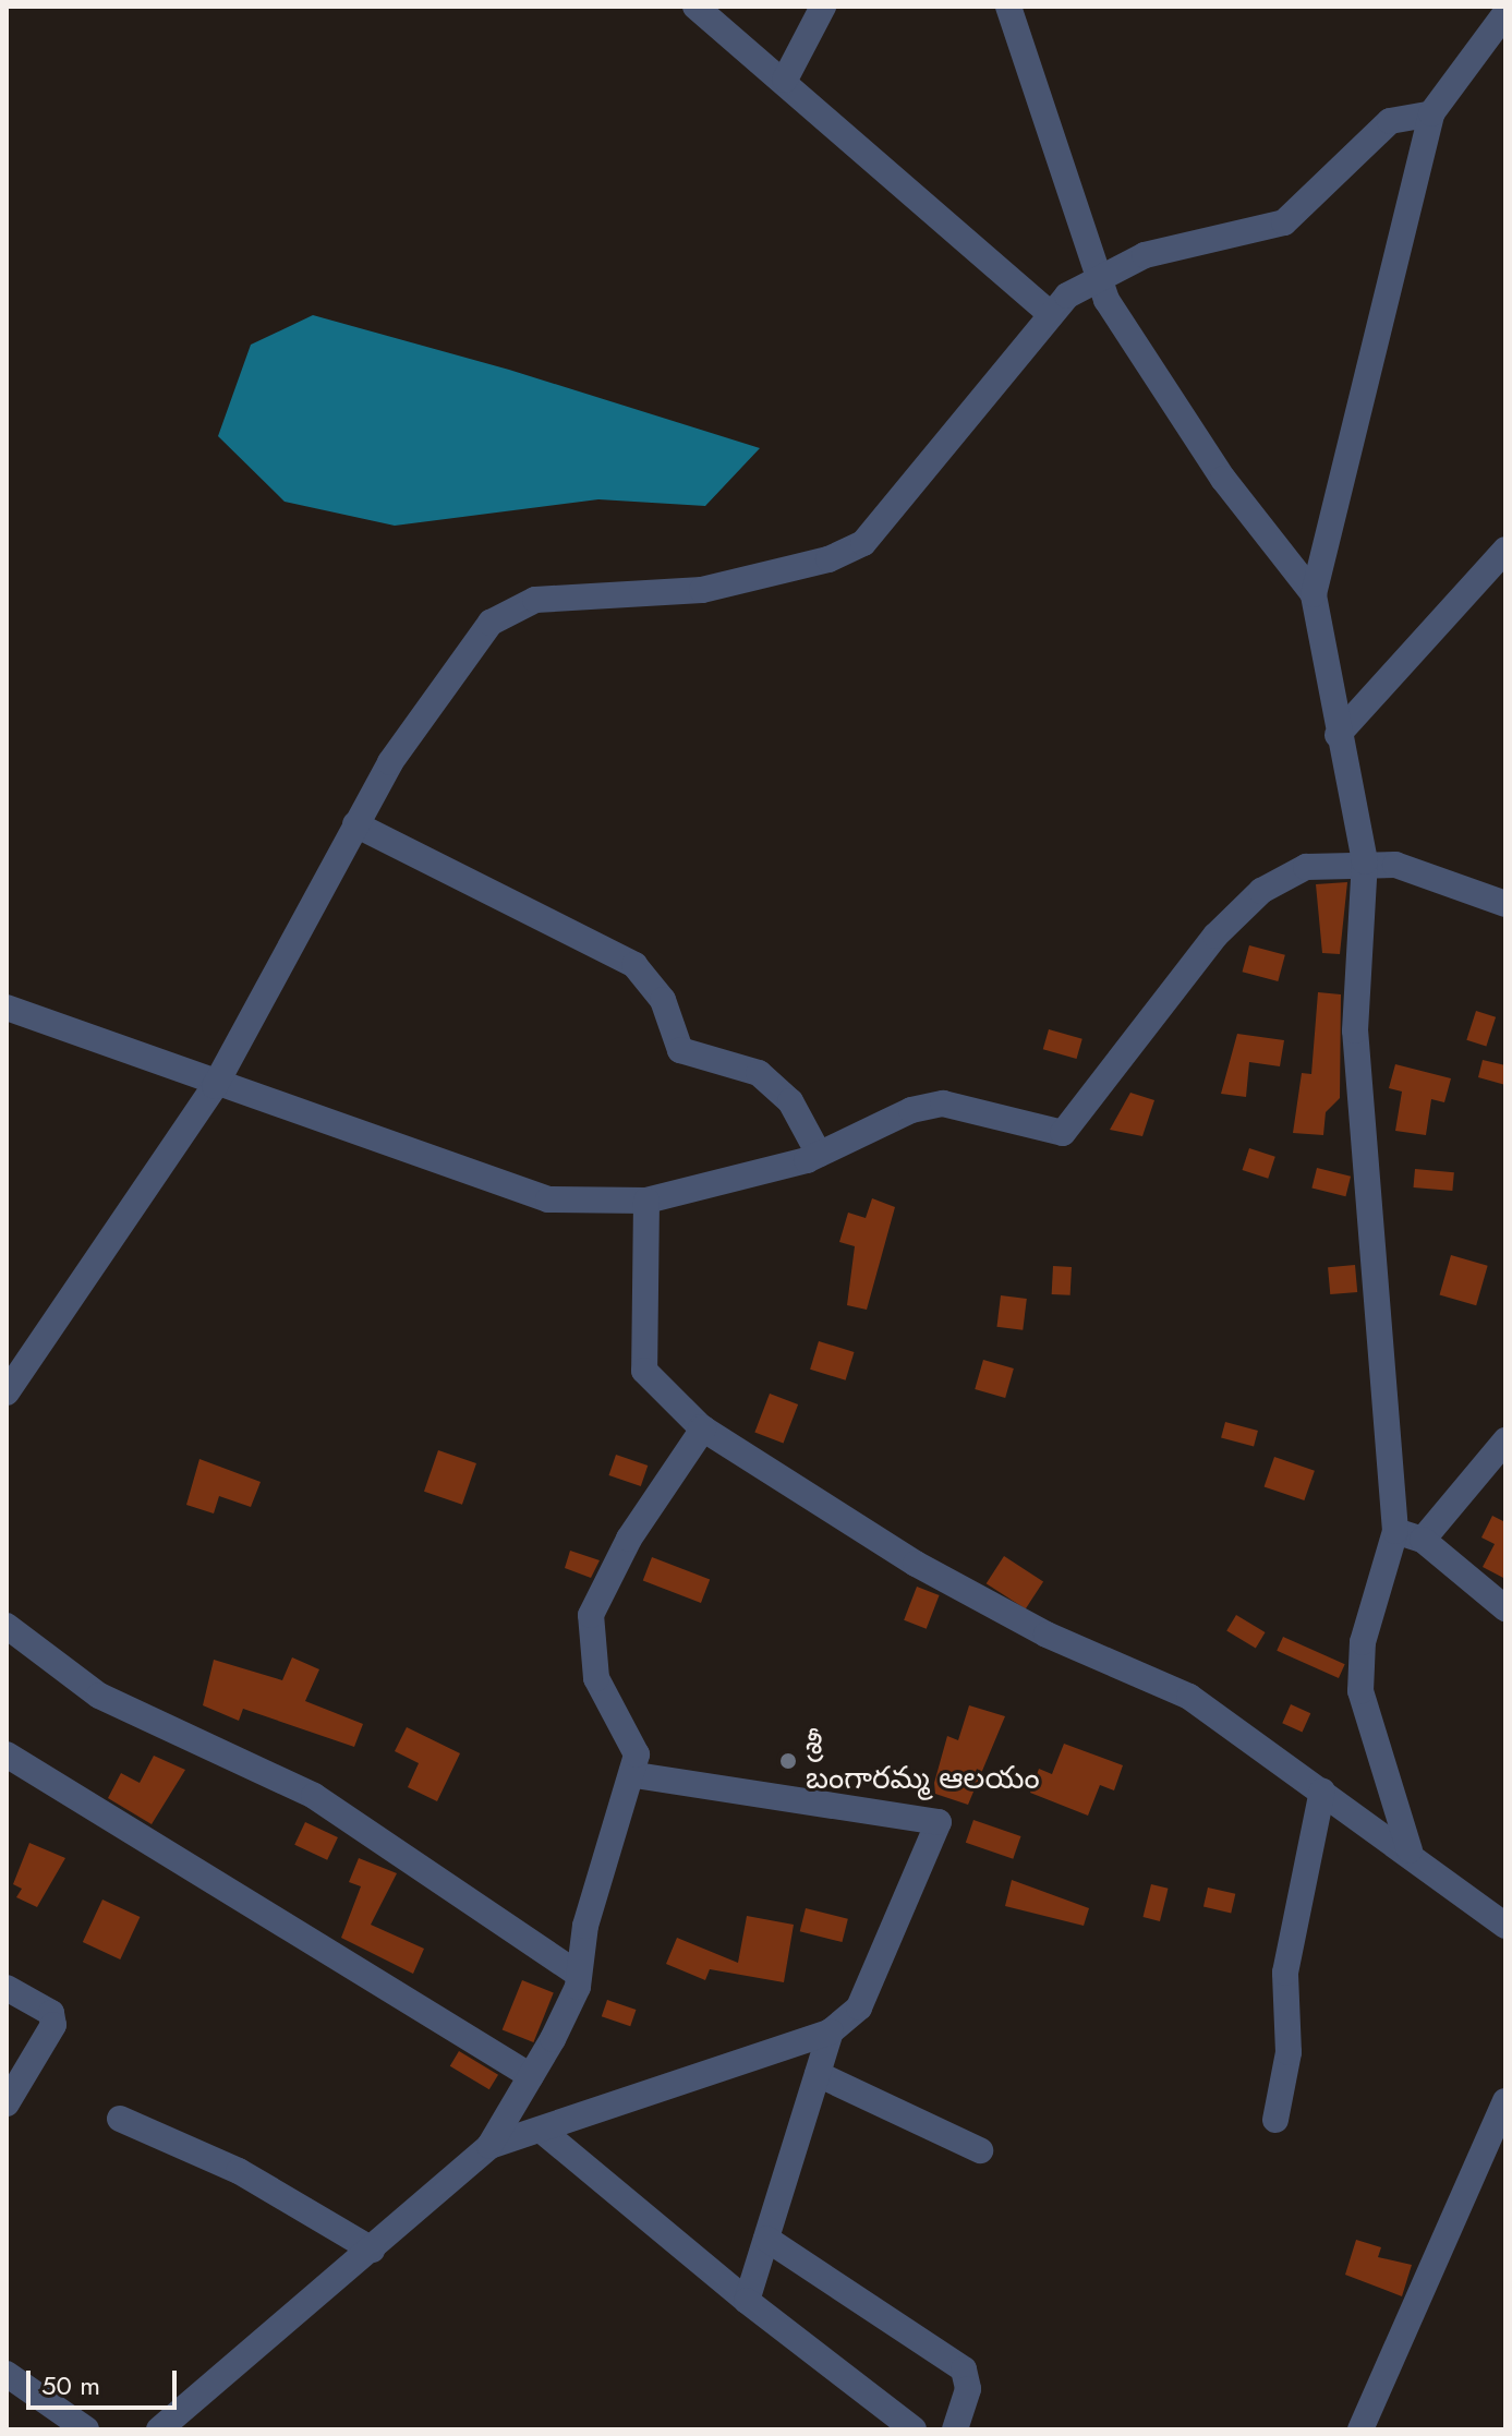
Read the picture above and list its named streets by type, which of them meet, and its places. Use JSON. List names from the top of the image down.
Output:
{
  "places": ["శ్రీ బంగారమ్మ ఆలయం"],
  "scale_bar": "50 m"
}
